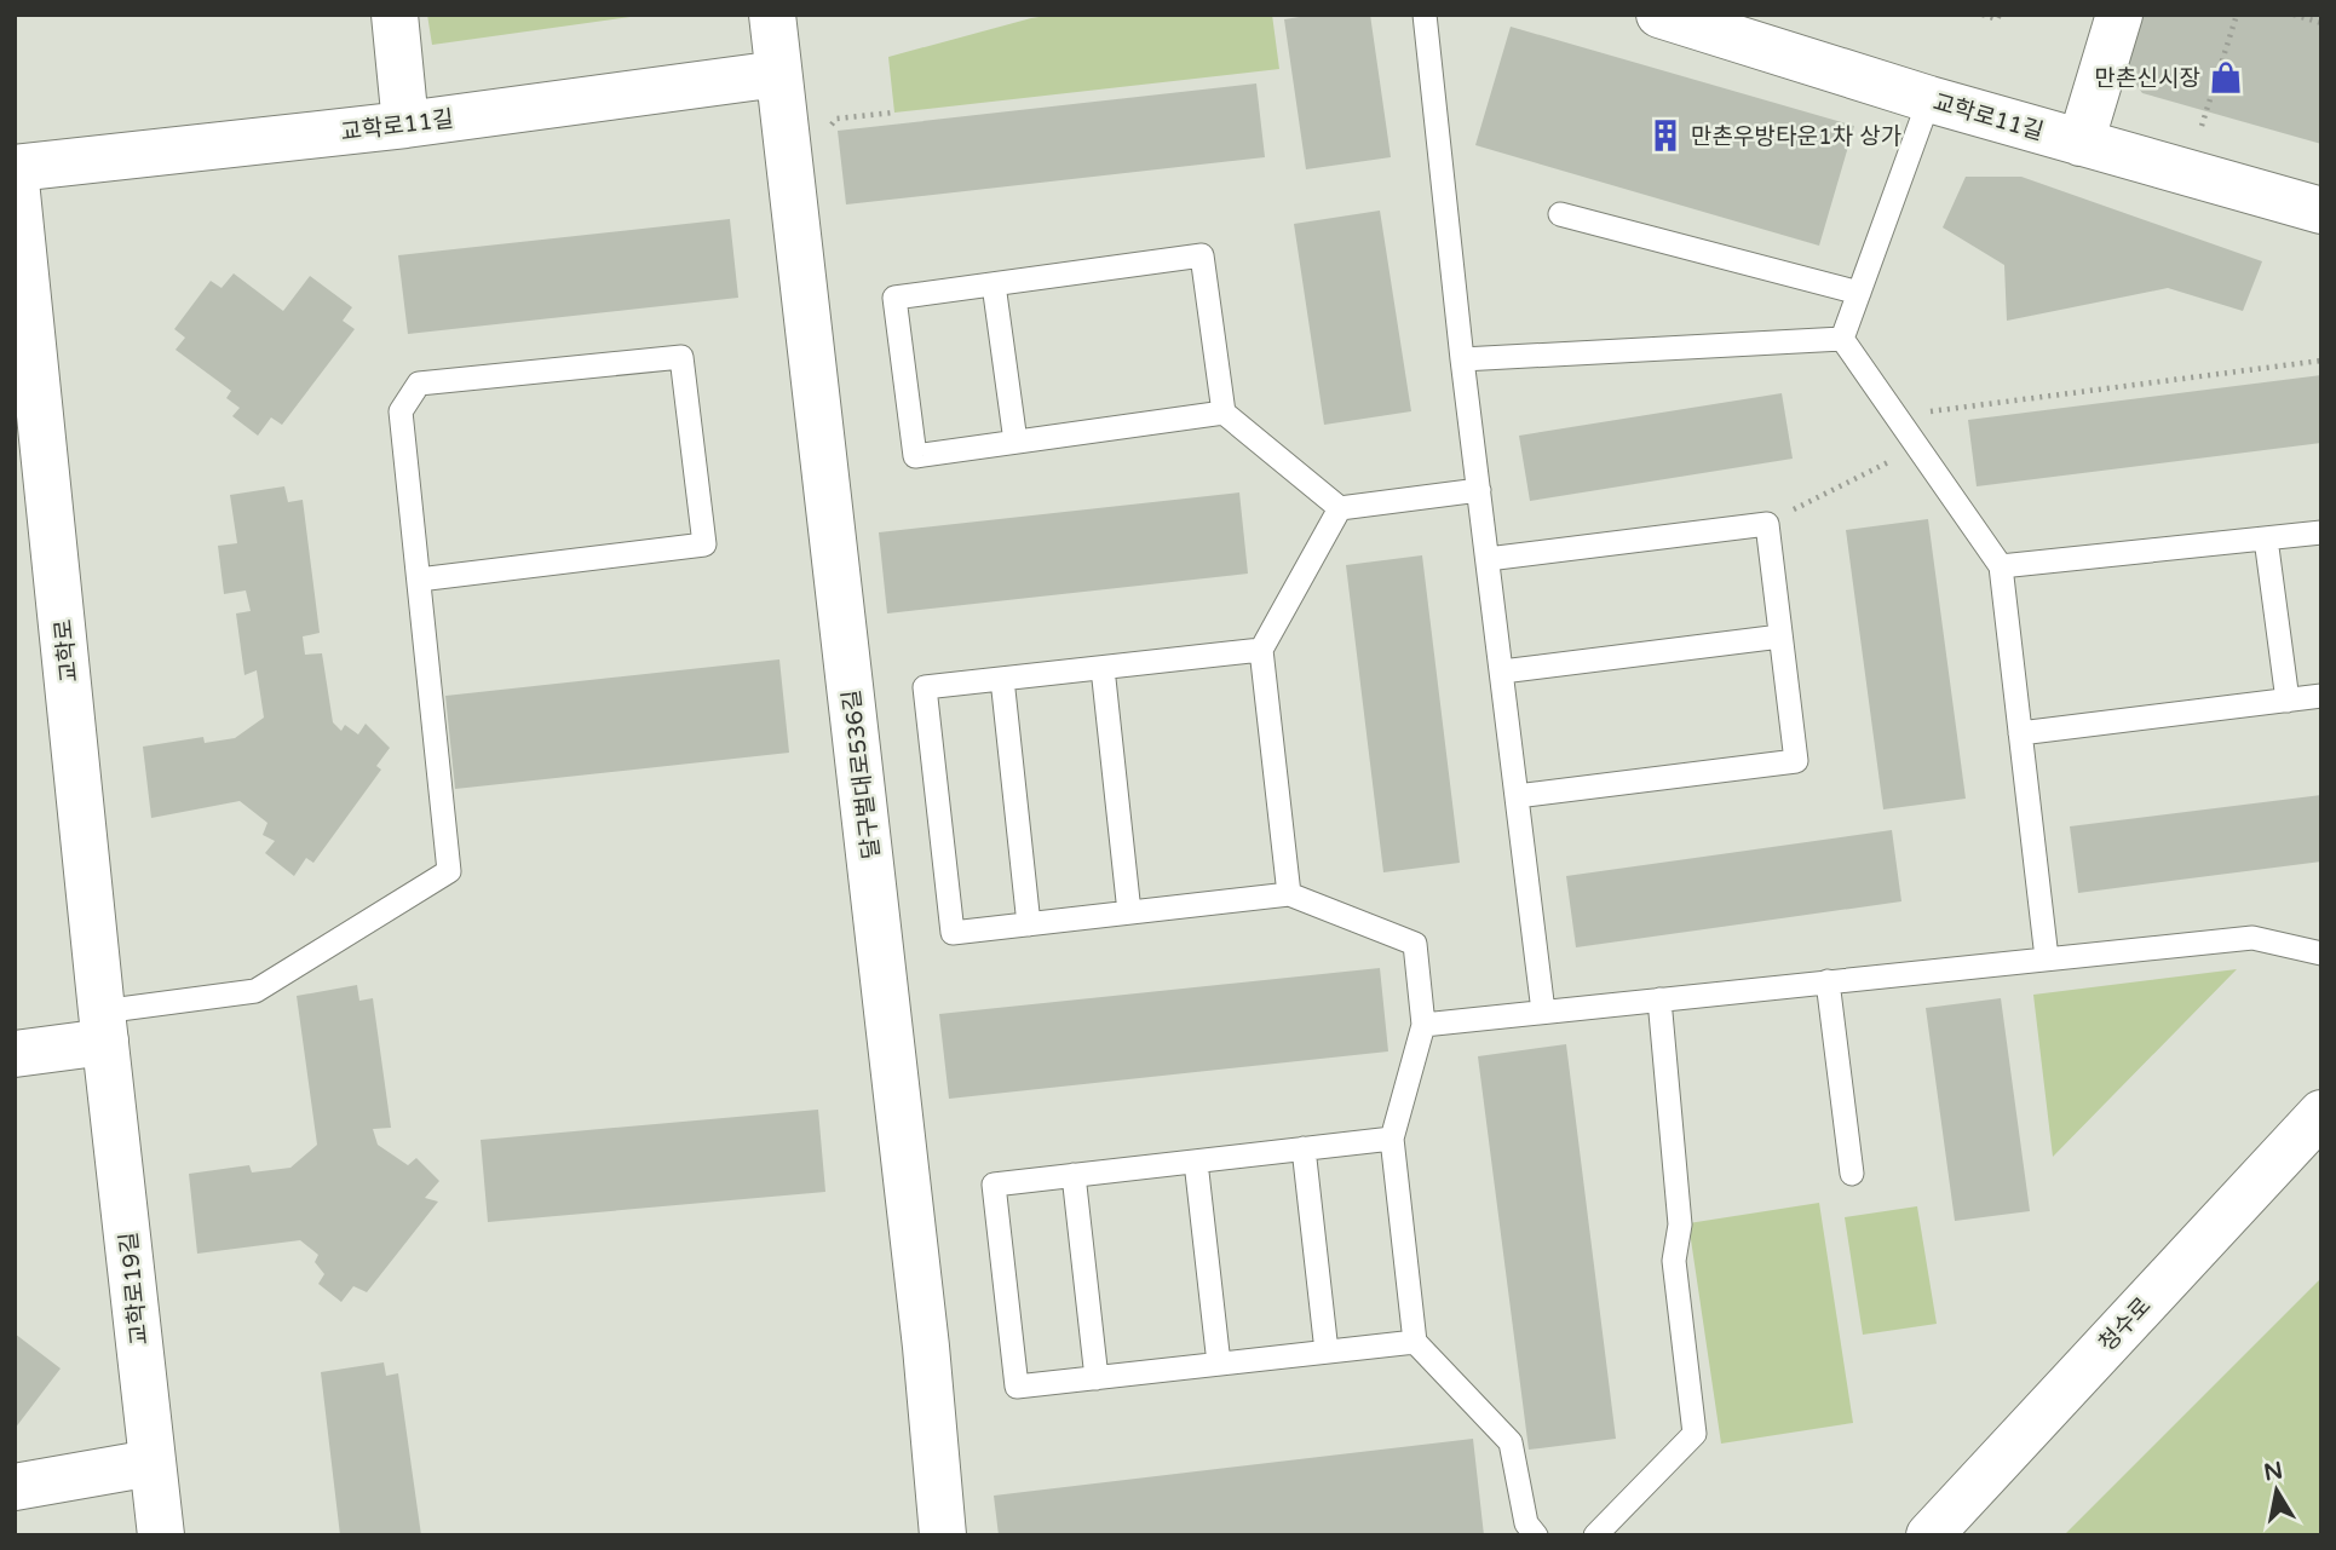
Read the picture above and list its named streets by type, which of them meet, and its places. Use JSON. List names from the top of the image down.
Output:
{
  "streets": {
    "street": [
      "교학로11길",
      "교학로",
      "달구벌대로536길",
      "교학로19길",
      "청수로"
    ]
  },
  "crossings": [
    ["교학로11길", "교학로"],
    ["교학로11길", "달구벌대로536길"],
    ["교학로", "교학로19길"]
  ],
  "places": {
    "shop": ["만촌신시장"],
    "building": ["만촌우방타운1차 상가"]
  },
  "north": "top"
}
